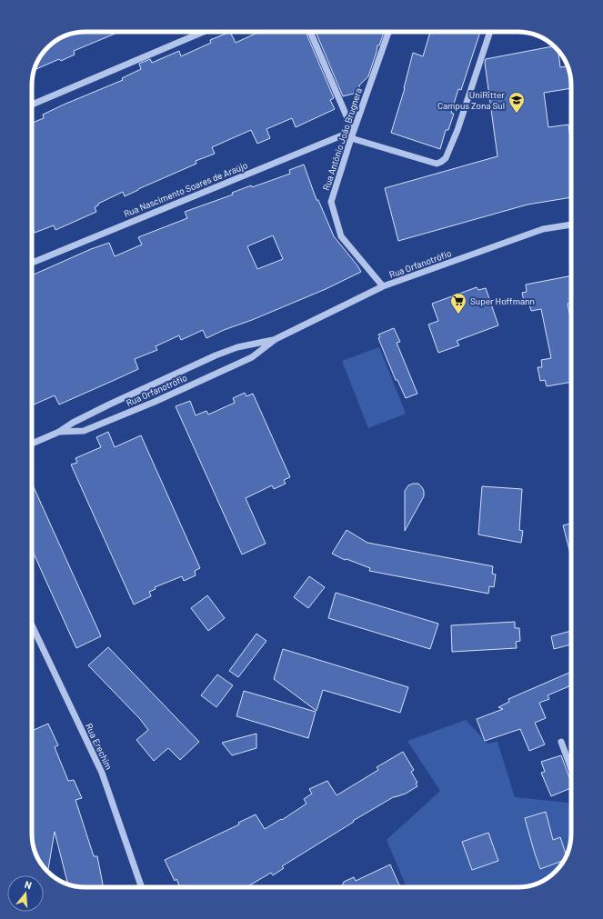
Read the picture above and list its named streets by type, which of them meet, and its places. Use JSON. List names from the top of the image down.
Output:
{
  "streets": {
    "street": [
      "Rua Antônio João Brugnera",
      "Rua Nascimento Soares de Araújo",
      "Rua Orfanotrófio",
      "Rua Erechim"
    ]
  },
  "crossings": [
    ["Rua Antônio João Brugnera", "Rua Nascimento Soares de Araújo"],
    ["Rua Antônio João Brugnera", "Rua Orfanotrófio"]
  ],
  "places": {
    "school or university": ["UniRitter Campus Zona Sul"],
    "supermarket": ["Super Hoffmann"]
  },
  "north": "top"
}
